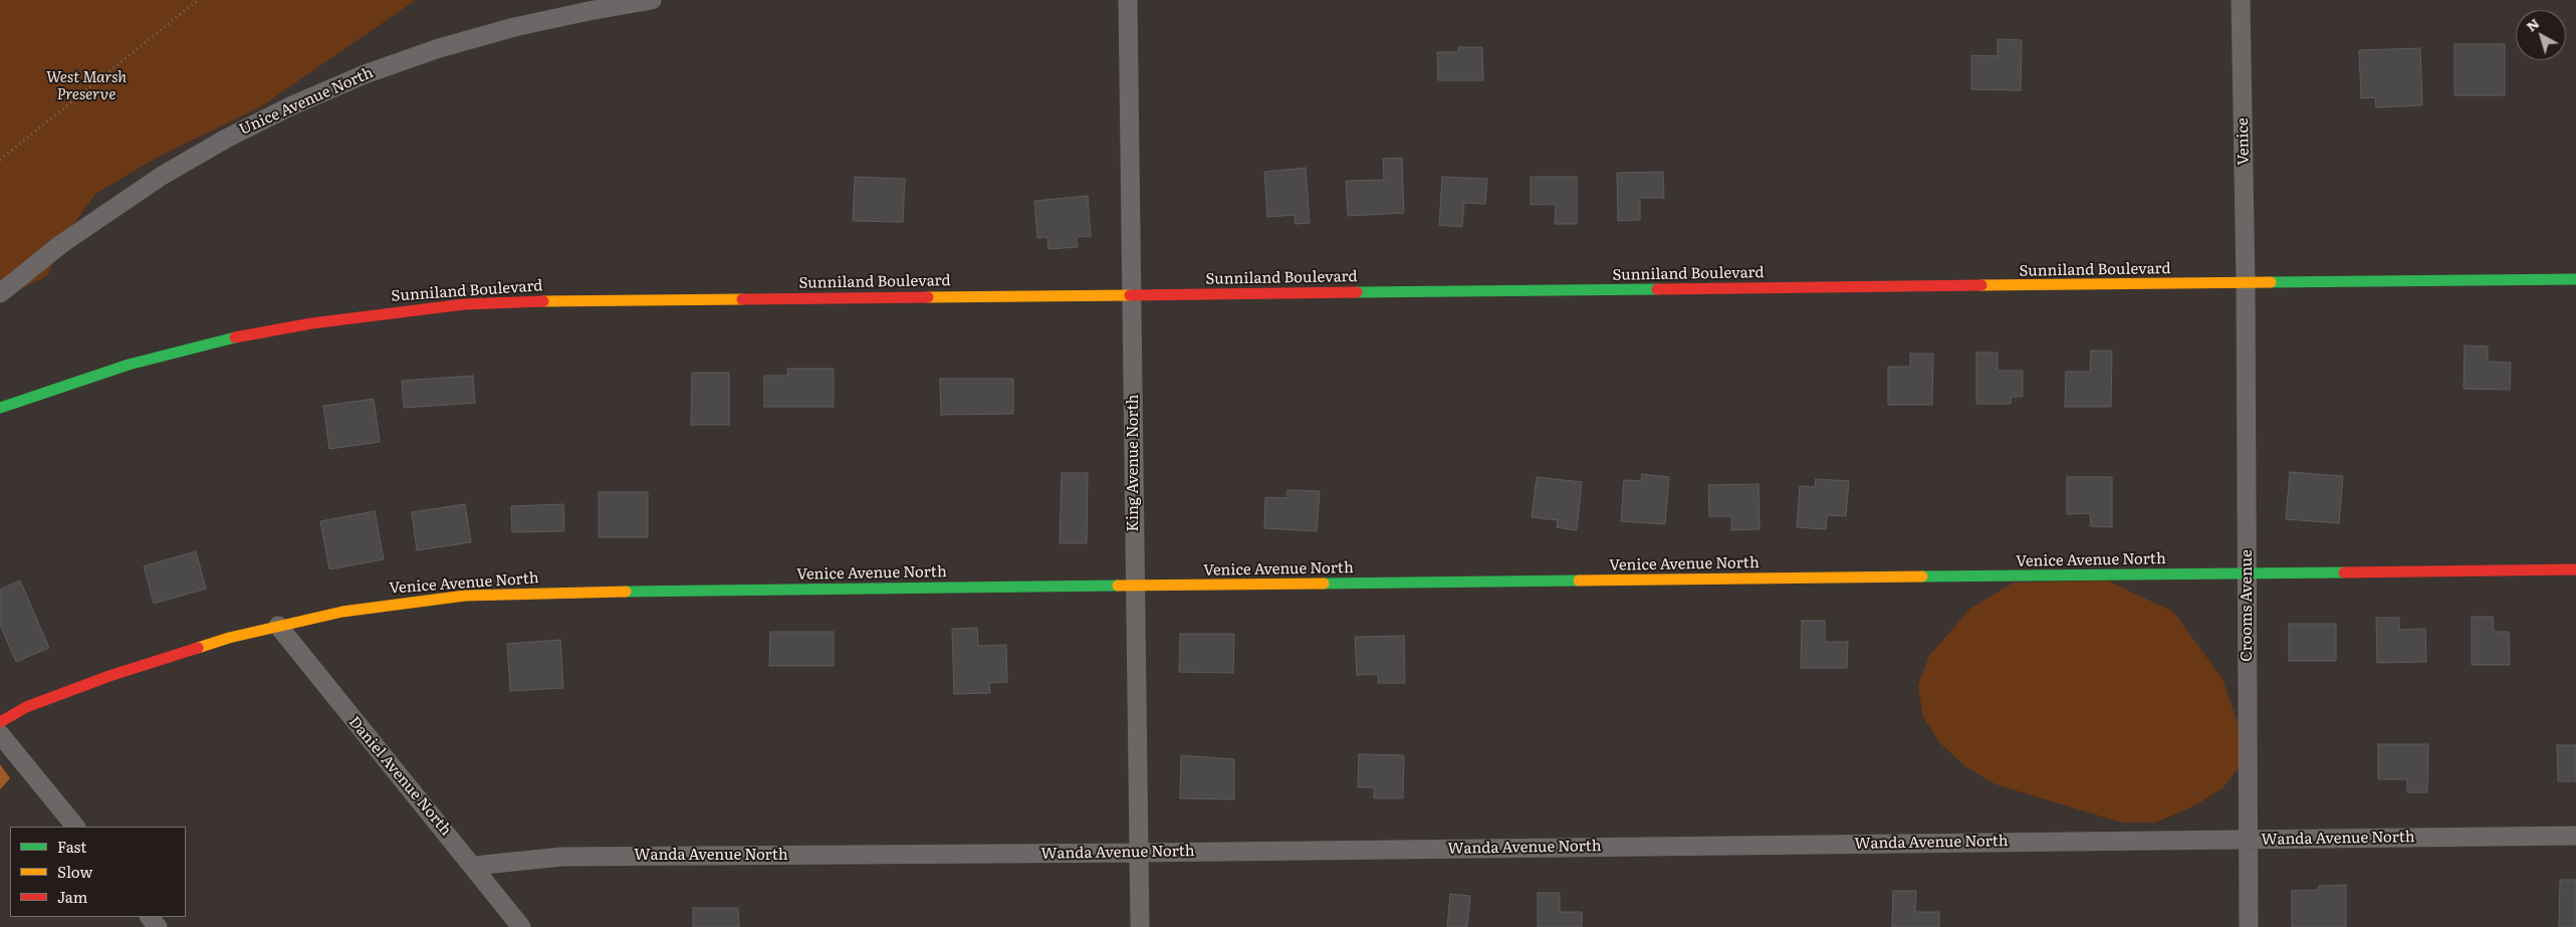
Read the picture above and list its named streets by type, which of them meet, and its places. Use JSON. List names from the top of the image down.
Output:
{
  "streets": {
    "street": [
      "Unice Avenue North",
      "Venice",
      "Sunniland Boulevard",
      "King Avenue North",
      "Venice Avenue North",
      "Crooms Avenue",
      "Daniel Avenue North",
      "Wanda Avenue North"
    ]
  },
  "crossings": [
    ["Venice", "Sunniland Boulevard"],
    ["Venice", "Crooms Avenue"],
    ["Sunniland Boulevard", "King Avenue North"],
    ["Sunniland Boulevard", "Crooms Avenue"],
    ["King Avenue North", "Venice Avenue North"],
    ["King Avenue North", "Wanda Avenue North"],
    ["Venice Avenue North", "Crooms Avenue"],
    ["Venice Avenue North", "Daniel Avenue North"],
    ["Crooms Avenue", "Wanda Avenue North"],
    ["Daniel Avenue North", "Wanda Avenue North"]
  ],
  "parks": ["West Marsh Preserve"],
  "legend": ["Fast", "Slow", "Jam"],
  "north": "top left"
}
